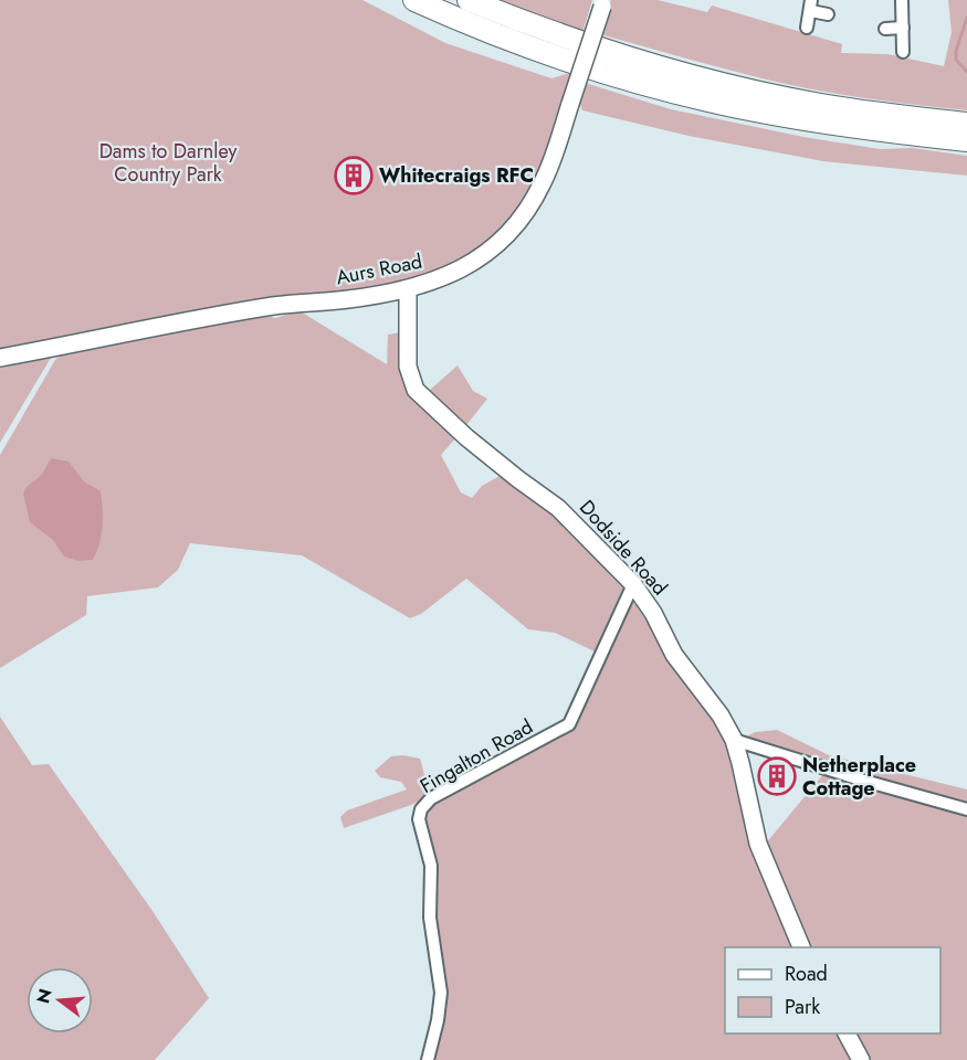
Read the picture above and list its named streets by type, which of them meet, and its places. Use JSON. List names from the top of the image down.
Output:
{
  "streets": {
    "main road": ["Aurs Road", "Dodside Road"],
    "street": ["Fingalton Road"]
  },
  "crossings": [
    ["Aurs Road", "Dodside Road"],
    ["Dodside Road", "Fingalton Road"]
  ],
  "parks": ["Dams to Darnley Country Park"],
  "places": {
    "building": ["Whitecraigs RFC", "Netherplace Cottage"]
  },
  "legend": ["Road", "Park"],
  "north": "left"
}
